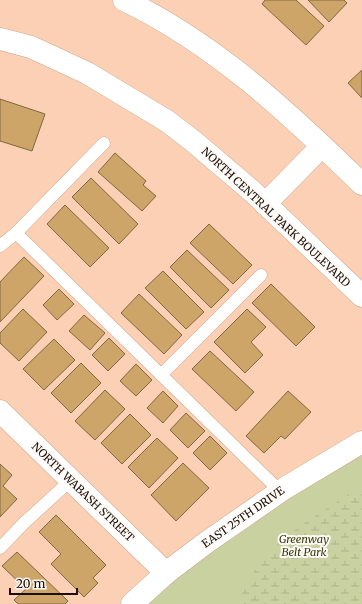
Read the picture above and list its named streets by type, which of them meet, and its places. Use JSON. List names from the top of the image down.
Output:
{
  "streets": {
    "main road": ["NORTH CENTRAL PARK BOULEVARD", "NORTH WABASH STREET", "EAST 25TH DRIVE"]
  },
  "crossings": [
    ["NORTH WABASH STREET", "EAST 25TH DRIVE"]
  ],
  "parks": ["Greenway Belt Park"],
  "scale_bar": "20 m"
}
